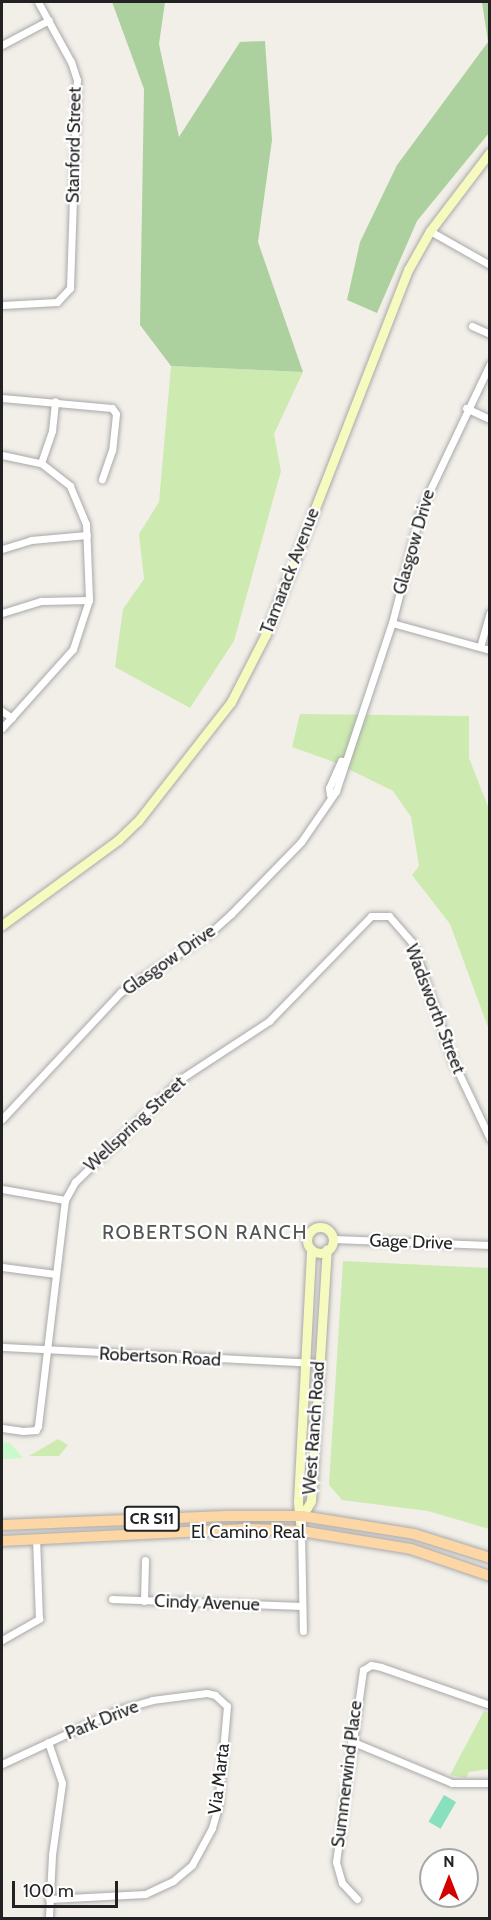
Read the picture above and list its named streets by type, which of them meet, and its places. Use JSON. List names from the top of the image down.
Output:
{
  "streets": {
    "main road": [
      "Tamarack Avenue",
      "West Ranch Road",
      "CR S11",
      "El Camino Real"
    ],
    "street": [
      "Stanford Street",
      "Glasgow Drive",
      "Wadsworth Street",
      "Wellspring Street",
      "Gage Drive",
      "Robertson Road",
      "Cindy Avenue",
      "Park Drive",
      "Summerwind Place",
      "Via Marta"
    ]
  },
  "crossings": [
    ["Wadsworth Street", "Wellspring Street"],
    ["Wellspring Street", "Robertson Road"],
    ["Gage Drive", "West Ranch Road"],
    ["Robertson Road", "West Ranch Road"],
    ["West Ranch Road", "El Camino Real"],
    ["Park Drive", "Via Marta"]
  ],
  "districts": ["ROBERTSON RANCH"],
  "scale_bar": "100 m",
  "north": "top"
}
